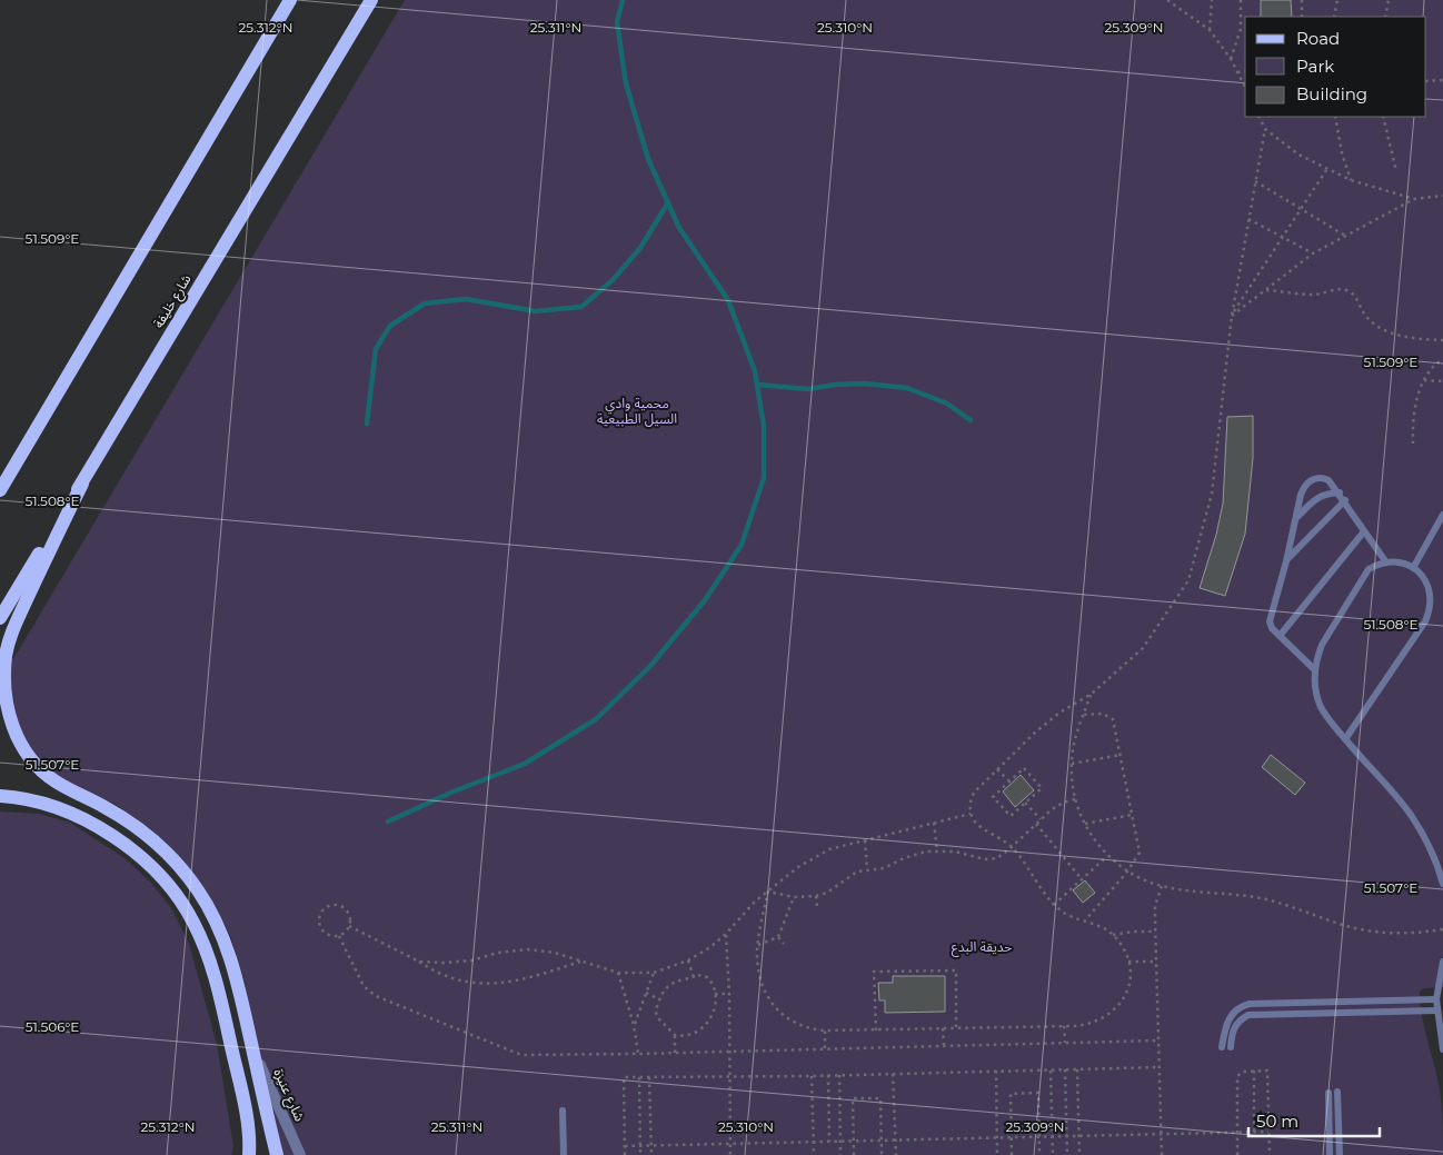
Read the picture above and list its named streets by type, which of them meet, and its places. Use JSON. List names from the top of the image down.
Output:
{
  "streets": {
    "main road": ["شارع خليفة"],
    "street": ["شارع عنيزة"]
  },
  "parks": ["محمية وادي السيل الطبيعية", "حديقة البدع"],
  "legend": ["Road", "Park", "Building"],
  "scale_bar": "50 m",
  "coordinates": [
    "25.312°N",
    "25.311°N",
    "25.310°N",
    "25.309°N",
    "51.509°E",
    "51.508°E",
    "51.507°E",
    "51.506°E"
  ]
}
